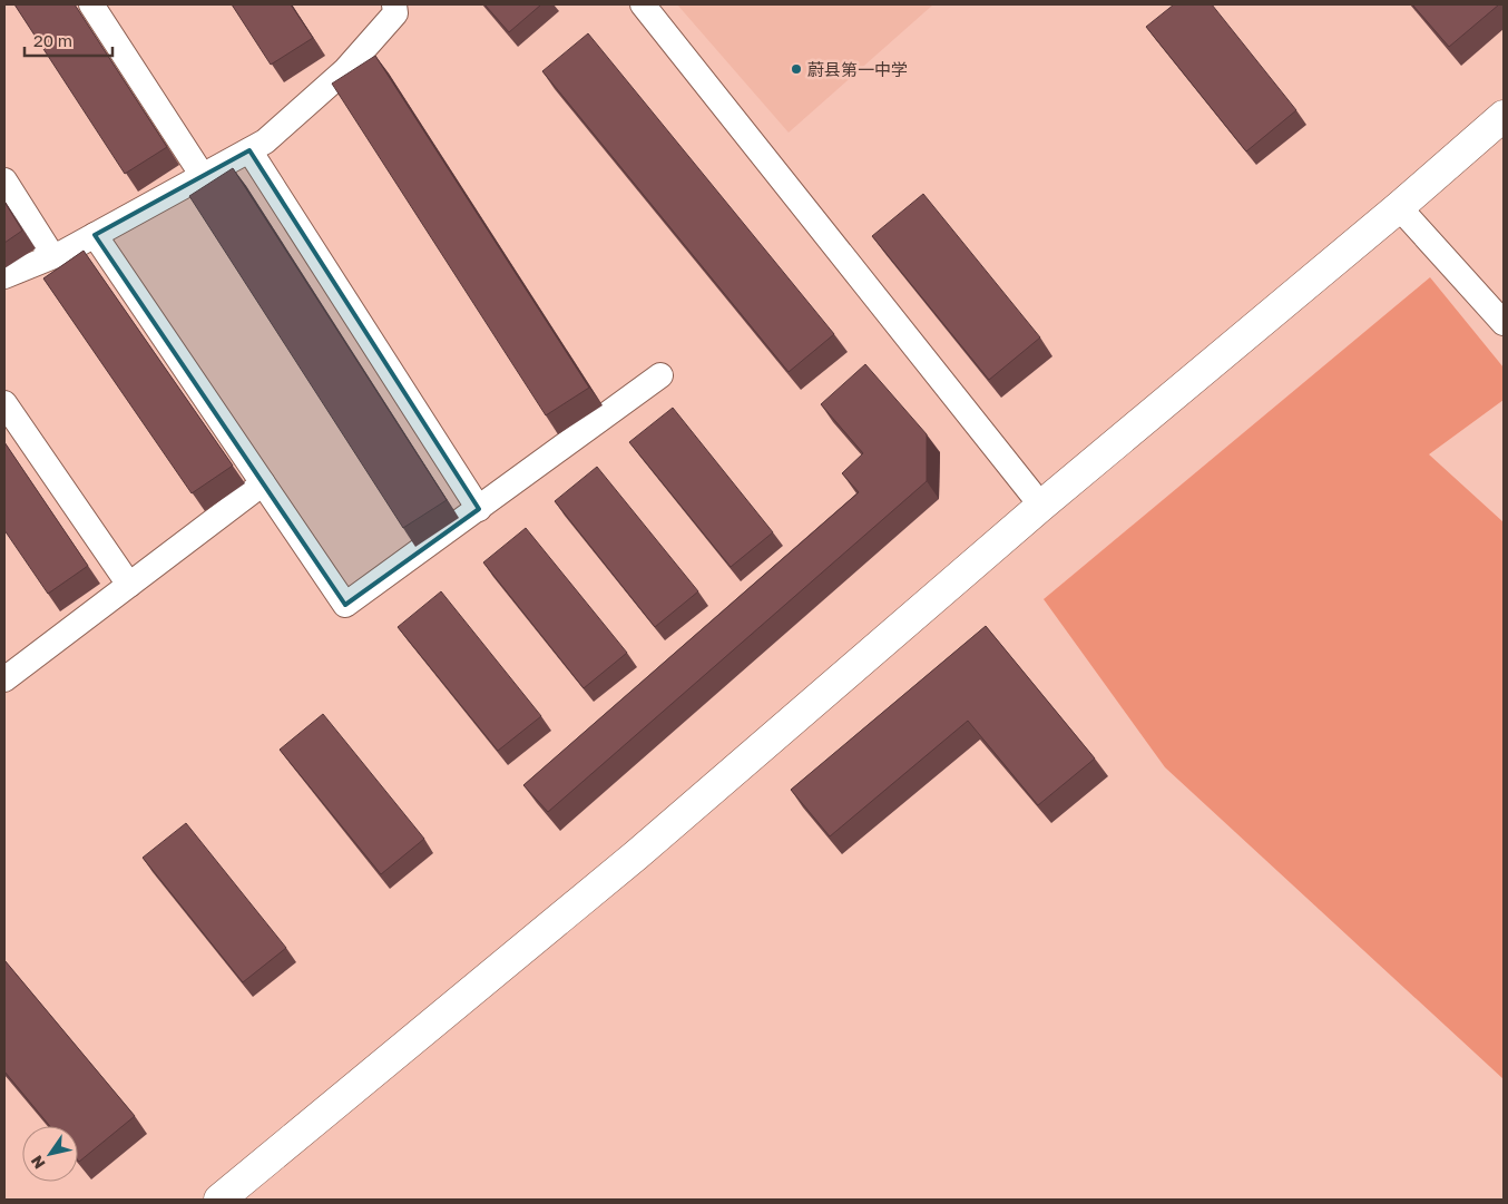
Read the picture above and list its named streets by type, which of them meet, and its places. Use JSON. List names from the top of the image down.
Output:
{
  "places": ["蔚县第一中学"],
  "scale_bar": "20 m",
  "north": "bottom left"
}
